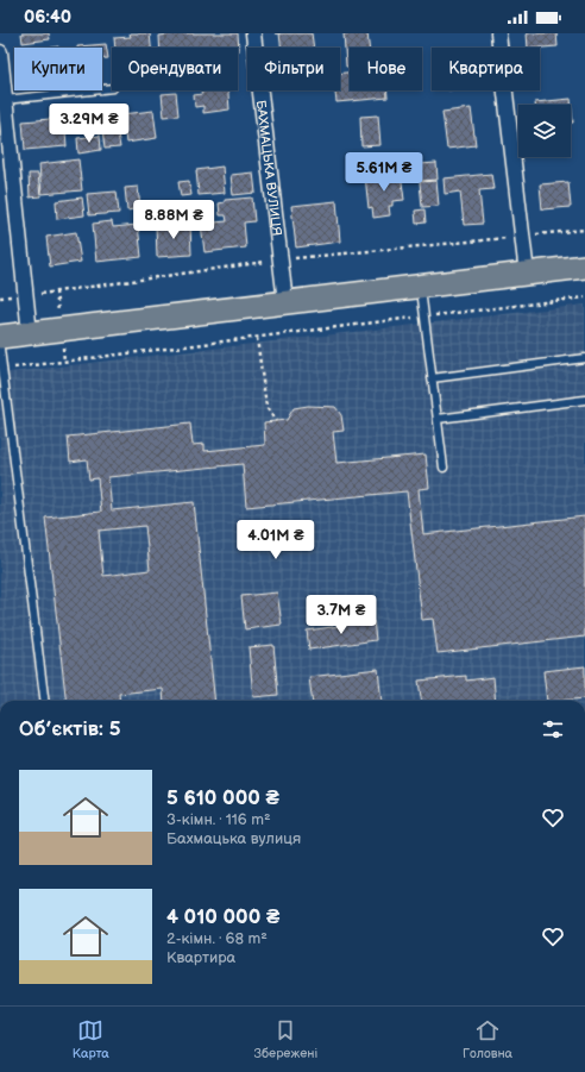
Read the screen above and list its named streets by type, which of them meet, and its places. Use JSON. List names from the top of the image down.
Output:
{
  "streets": {
    "street": ["БАХМАЦЬКА ВУЛИЦЯ"]
  },
  "page": {
    "status": "06:40",
    "chip": [
      "Купити",
      "Орендувати",
      "Фільтри",
      "Нове",
      "Квартира"
    ],
    "price": [
      "3.29M ₴",
      "5.61M ₴",
      "8.88M ₴",
      "4.01M ₴",
      "3.7M ₴"
    ],
    "heading": "Об’єктів: 5",
    "list": [
      {
        "name": "5 610 000 ₴",
        "note": "3-кімн. · 116 m² · Бахмацька вулиця"
      },
      {
        "name": "4 010 000 ₴",
        "note": "2-кімн. · 68 m² · Квартира"
      }
    ],
    "tabs": ["Карта", "Збережені", "Головна"]
  }
}
